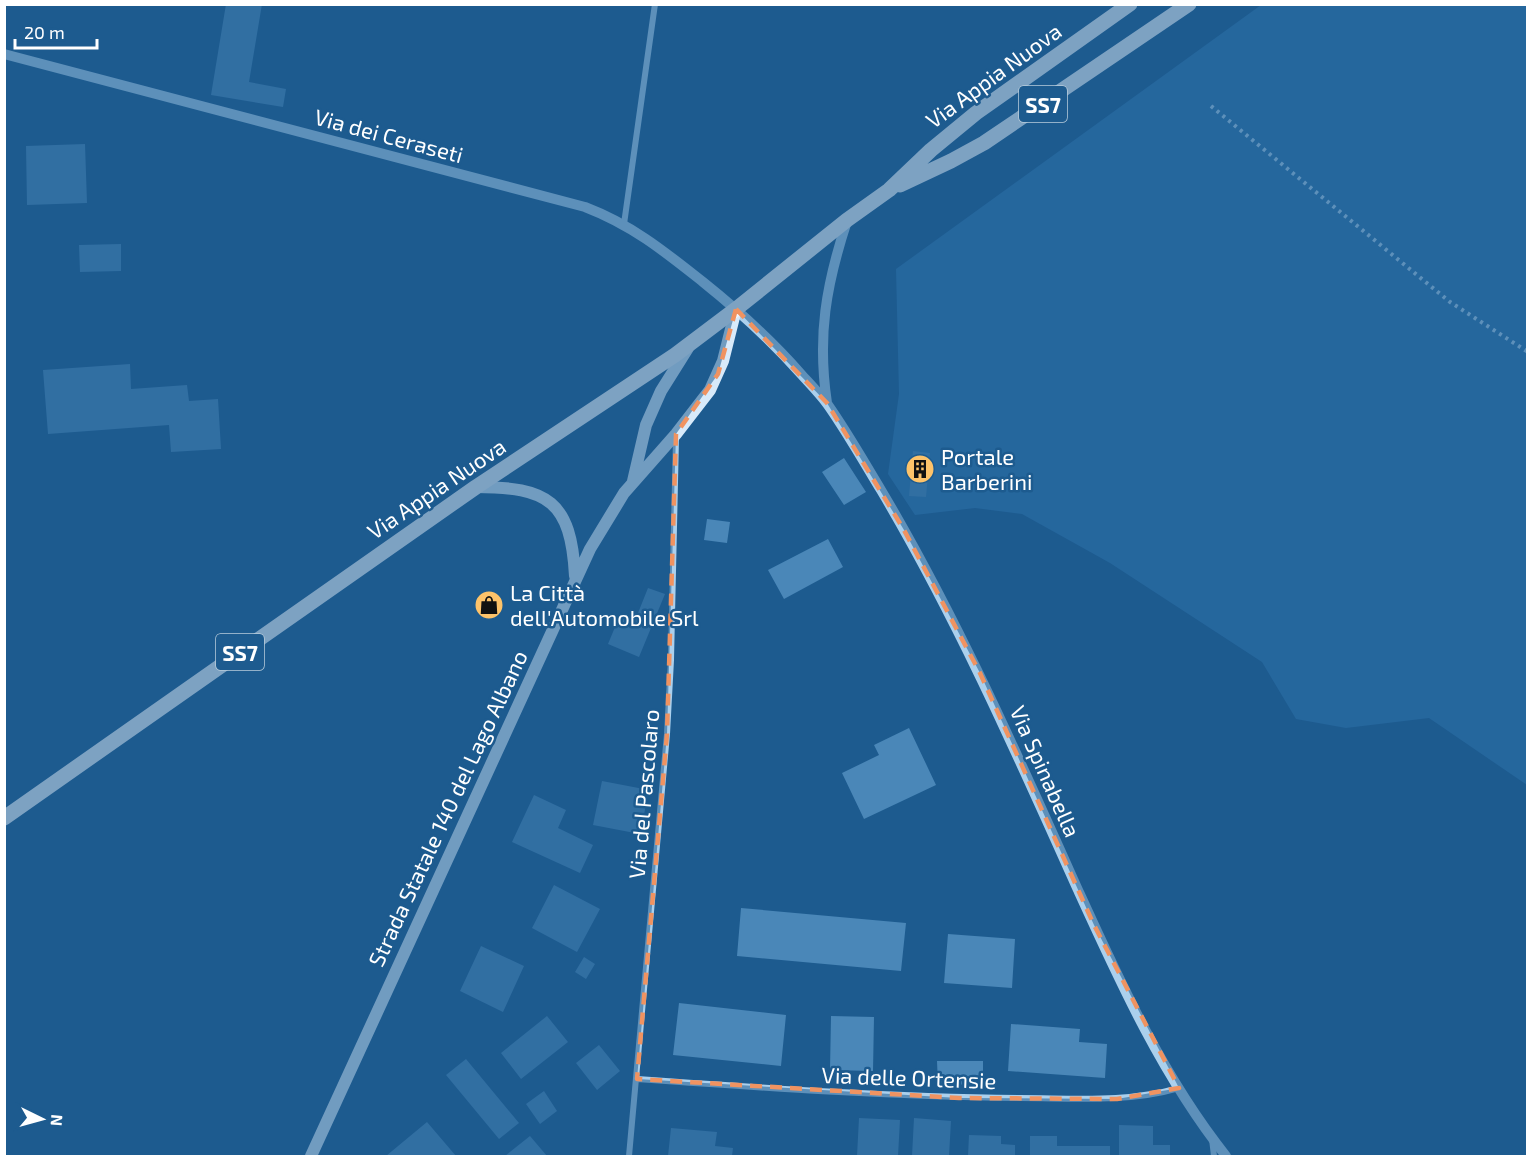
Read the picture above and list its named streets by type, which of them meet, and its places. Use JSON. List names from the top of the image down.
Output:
{
  "streets": {
    "main road": ["Via Appia Nuova", "SS7", "Strada Statale 140 del Lago Albano"],
    "street": [
      "Via dei Ceraseti",
      "Via Spinabella",
      "Via del Pascolaro",
      "Via delle Ortensie"
    ]
  },
  "crossings": [
    ["Via Appia Nuova", "Via dei Ceraseti"],
    ["Via Appia Nuova", "Via Spinabella"],
    ["Via dei Ceraseti", "Via Spinabella"],
    ["Via Spinabella", "Via delle Ortensie"],
    ["Via del Pascolaro", "Via delle Ortensie"]
  ],
  "places": {
    "building": ["Portale Barberini"],
    "shop": ["La Città dell'Automobile Srl"]
  },
  "scale_bar": "20 m",
  "north": "right"
}
